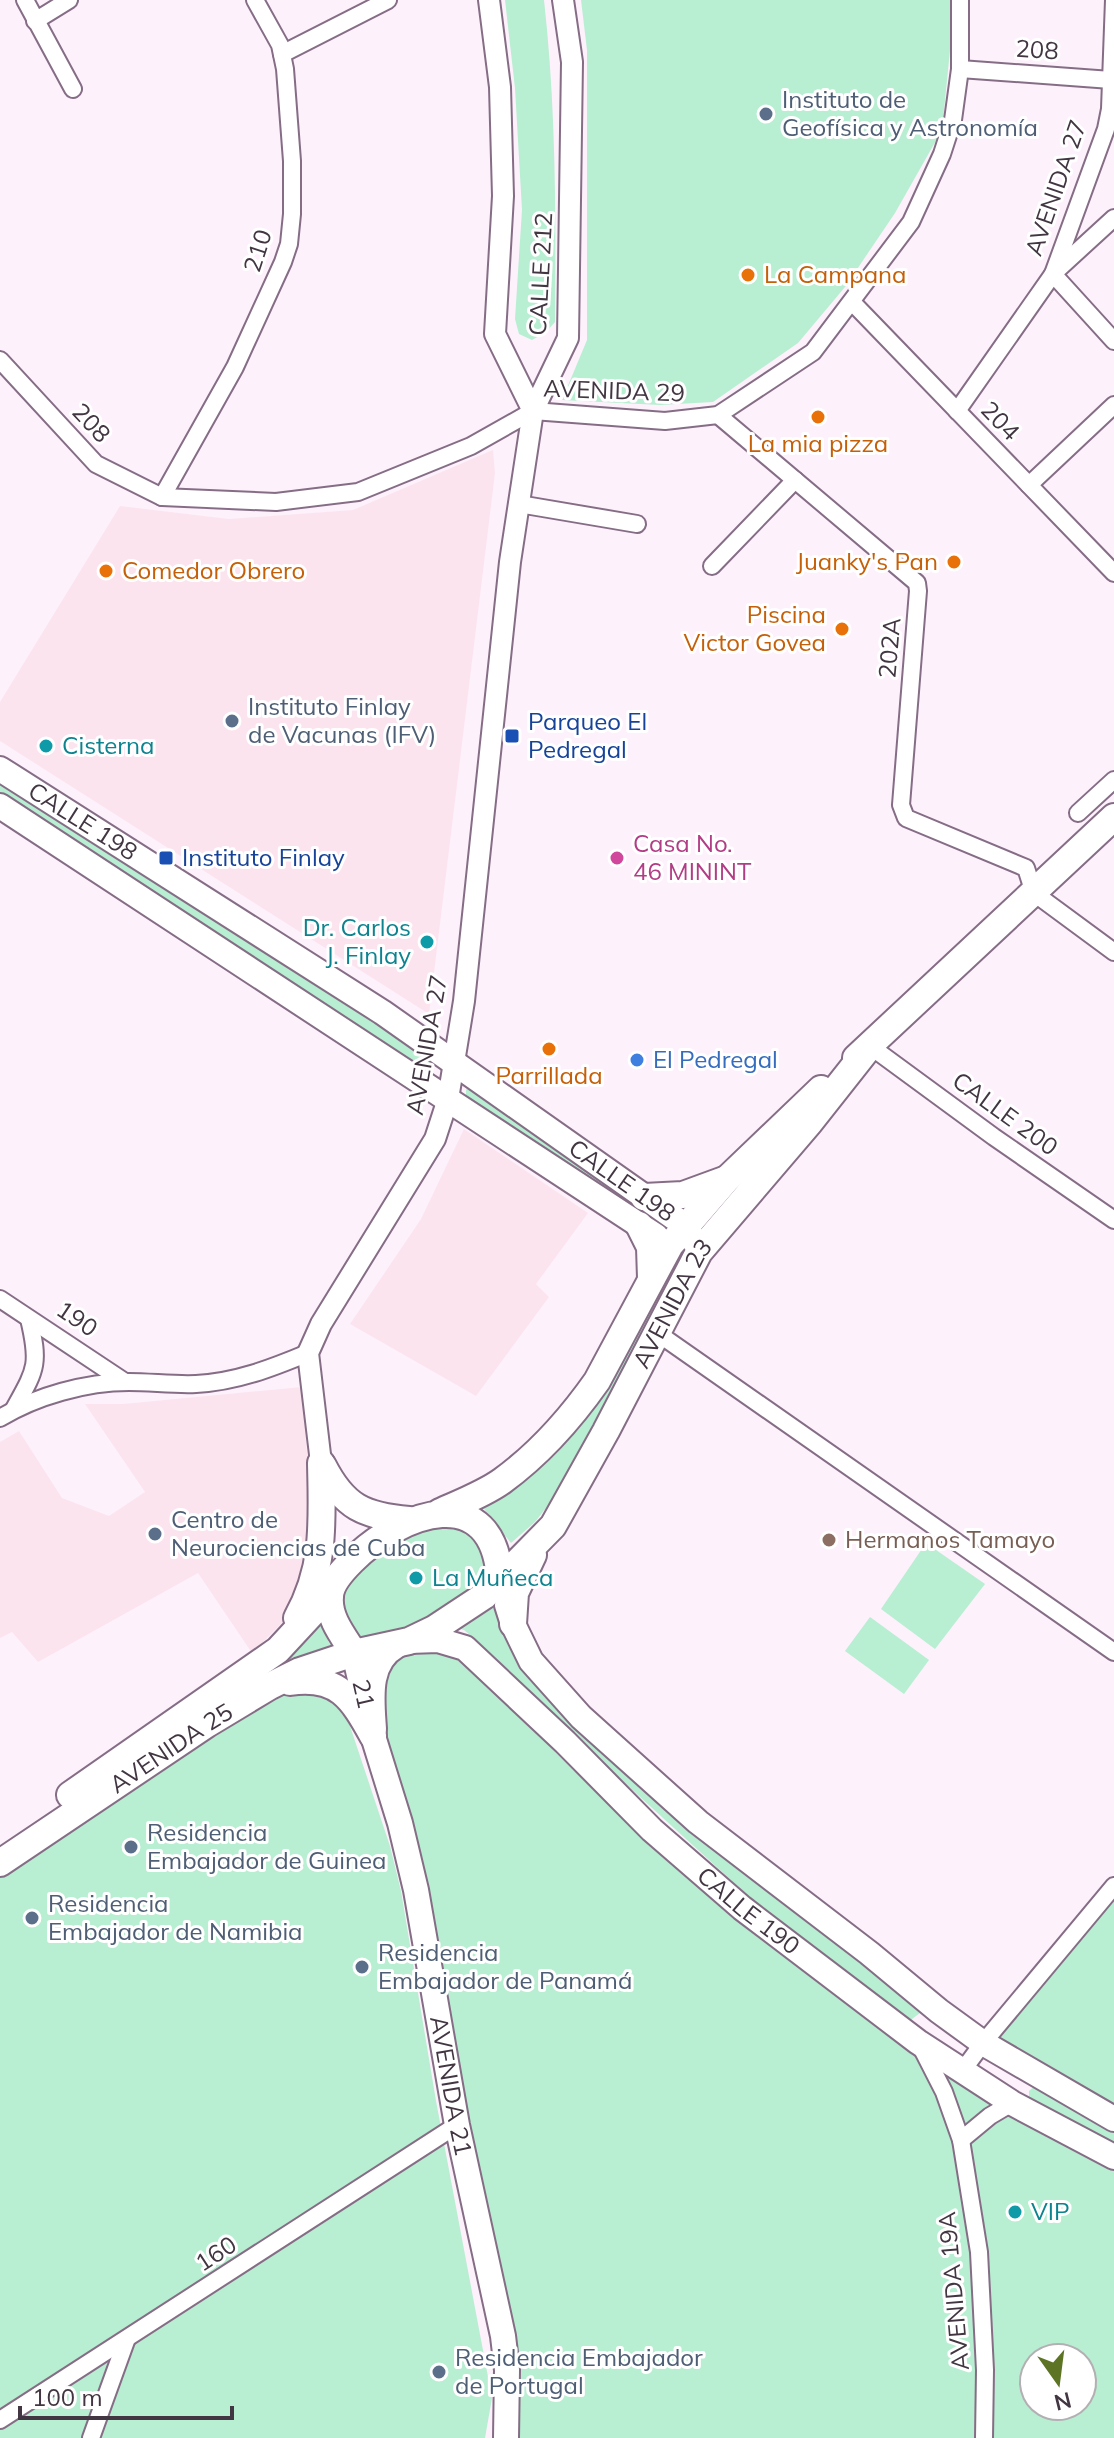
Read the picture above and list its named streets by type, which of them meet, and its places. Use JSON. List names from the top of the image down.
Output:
{
  "streets": {
    "main road": [
      "CALLE 198",
      "AVENIDA 23",
      "21",
      "AVENIDA 25",
      "CALLE 190",
      "AVENIDA 21"
    ],
    "street": [
      "208",
      "AVENIDA 27",
      "210",
      "CALLE 212",
      "AVENIDA 29",
      "204",
      "202A",
      "CALLE 200",
      "190",
      "160",
      "AVENIDA 19A"
    ]
  },
  "crossings": [
    ["208", "AVENIDA 27"],
    ["208", "210"],
    ["208", "AVENIDA 29"],
    ["AVENIDA 27", "CALLE 212"],
    ["AVENIDA 27", "AVENIDA 29"],
    ["AVENIDA 27", "204"],
    ["AVENIDA 27", "CALLE 198"],
    ["210", "AVENIDA 29"],
    ["CALLE 212", "AVENIDA 29"],
    ["AVENIDA 29", "204"],
    ["AVENIDA 29", "202A"],
    ["202A", "AVENIDA 23"],
    ["CALLE 198", "AVENIDA 23"],
    ["CALLE 200", "AVENIDA 23"],
    ["AVENIDA 23", "21"],
    ["AVENIDA 23", "AVENIDA 25"],
    ["AVENIDA 23", "CALLE 190"],
    ["21", "AVENIDA 25"],
    ["21", "CALLE 190"],
    ["21", "AVENIDA 21"],
    ["AVENIDA 25", "CALLE 190"],
    ["CALLE 190", "AVENIDA 19A"],
    ["AVENIDA 21", "160"]
  ],
  "places": {
    "other": [
      "Instituto de Geofísica y Astronomía",
      "La Campana",
      "La mia pizza",
      "Juanky's Pan",
      "Comedor Obrero",
      "Piscina Victor Govea",
      "Instituto Finlay de Vacunas (IFV)",
      "Cisterna",
      "Casa No. 46 MININT",
      "Dr. Carlos J. Finlay",
      "Parrillada",
      "El Pedregal",
      "Centro de Neurociencias de Cuba",
      "Hermanos Tamayo",
      "La Muñeca",
      "Residencia Embajador de Guinea",
      "Residencia Embajador de Namibia",
      "Residencia Embajador de Panamá",
      "VIP",
      "Residencia Embajador de Portugal"
    ],
    "transit": ["Parqueo El Pedregal", "Instituto Finlay"]
  },
  "scale_bar": "100 m",
  "north": "bottom"
}
